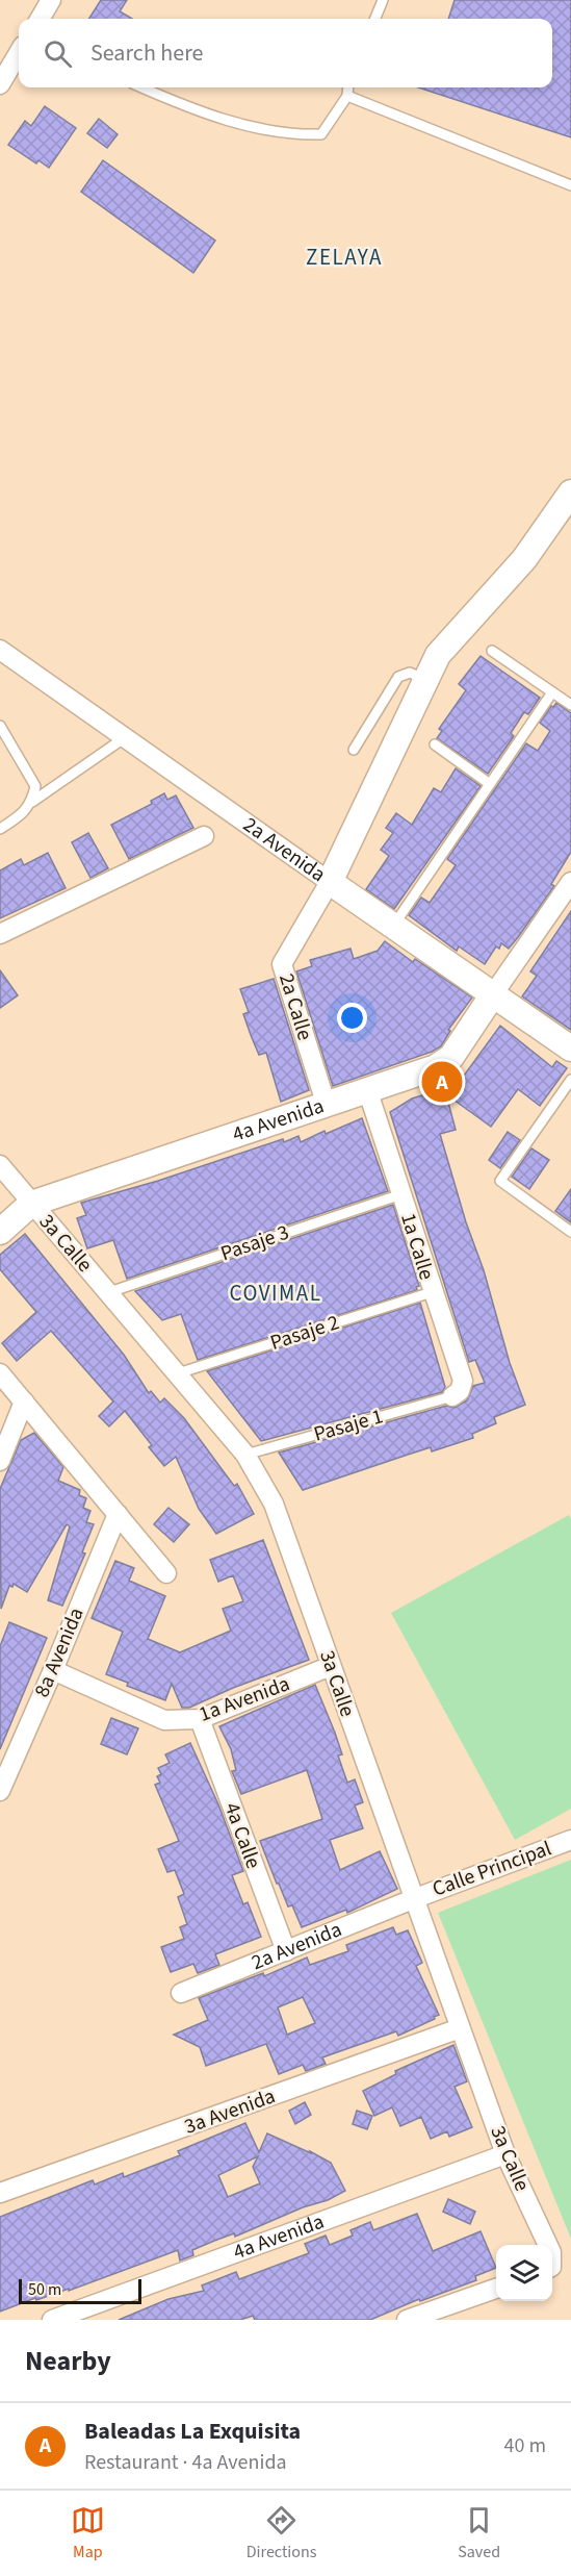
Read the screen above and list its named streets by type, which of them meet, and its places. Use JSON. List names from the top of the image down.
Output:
{
  "streets": {
    "street": [
      "2a Avenida",
      "2a Calle",
      "4a Avenida",
      "3a Calle",
      "1a Calle",
      "8a Avenida",
      "1a Avenida",
      "4a Calle",
      "Calle Principal",
      "3a Avenida"
    ],
    "lane": ["Pasaje 3", "Pasaje 2", "Pasaje 1"]
  },
  "crossings": [
    ["2a Avenida", "2a Calle"],
    ["2a Avenida", "4a Avenida"],
    ["2a Avenida", "3a Calle"],
    ["2a Avenida", "4a Calle"],
    ["2a Avenida", "Calle Principal"],
    ["2a Calle", "4a Avenida"],
    ["4a Avenida", "3a Calle"],
    ["4a Avenida", "1a Calle"],
    ["3a Calle", "Pasaje 3"],
    ["3a Calle", "Pasaje 2"],
    ["3a Calle", "Pasaje 1"],
    ["3a Calle", "1a Avenida"],
    ["3a Calle", "Calle Principal"],
    ["3a Calle", "3a Avenida"],
    ["Pasaje 3", "1a Calle"],
    ["1a Calle", "Pasaje 2"],
    ["1a Calle", "Pasaje 1"],
    ["8a Avenida", "1a Avenida"],
    ["1a Avenida", "4a Calle"]
  ],
  "districts": ["ZELAYA", "COVIMAL"],
  "scale_bar": "50 m",
  "page": {
    "search": "Search here",
    "pins": "A",
    "scale": "50 m",
    "heading": "Nearby",
    "list": [
      {
        "mark": "A",
        "name": "Baleadas La Exquisita",
        "note": "Restaurant · 4a Avenida",
        "value": "40 m"
      }
    ],
    "nav": ["Map", "Directions", "Saved"]
  }
}
